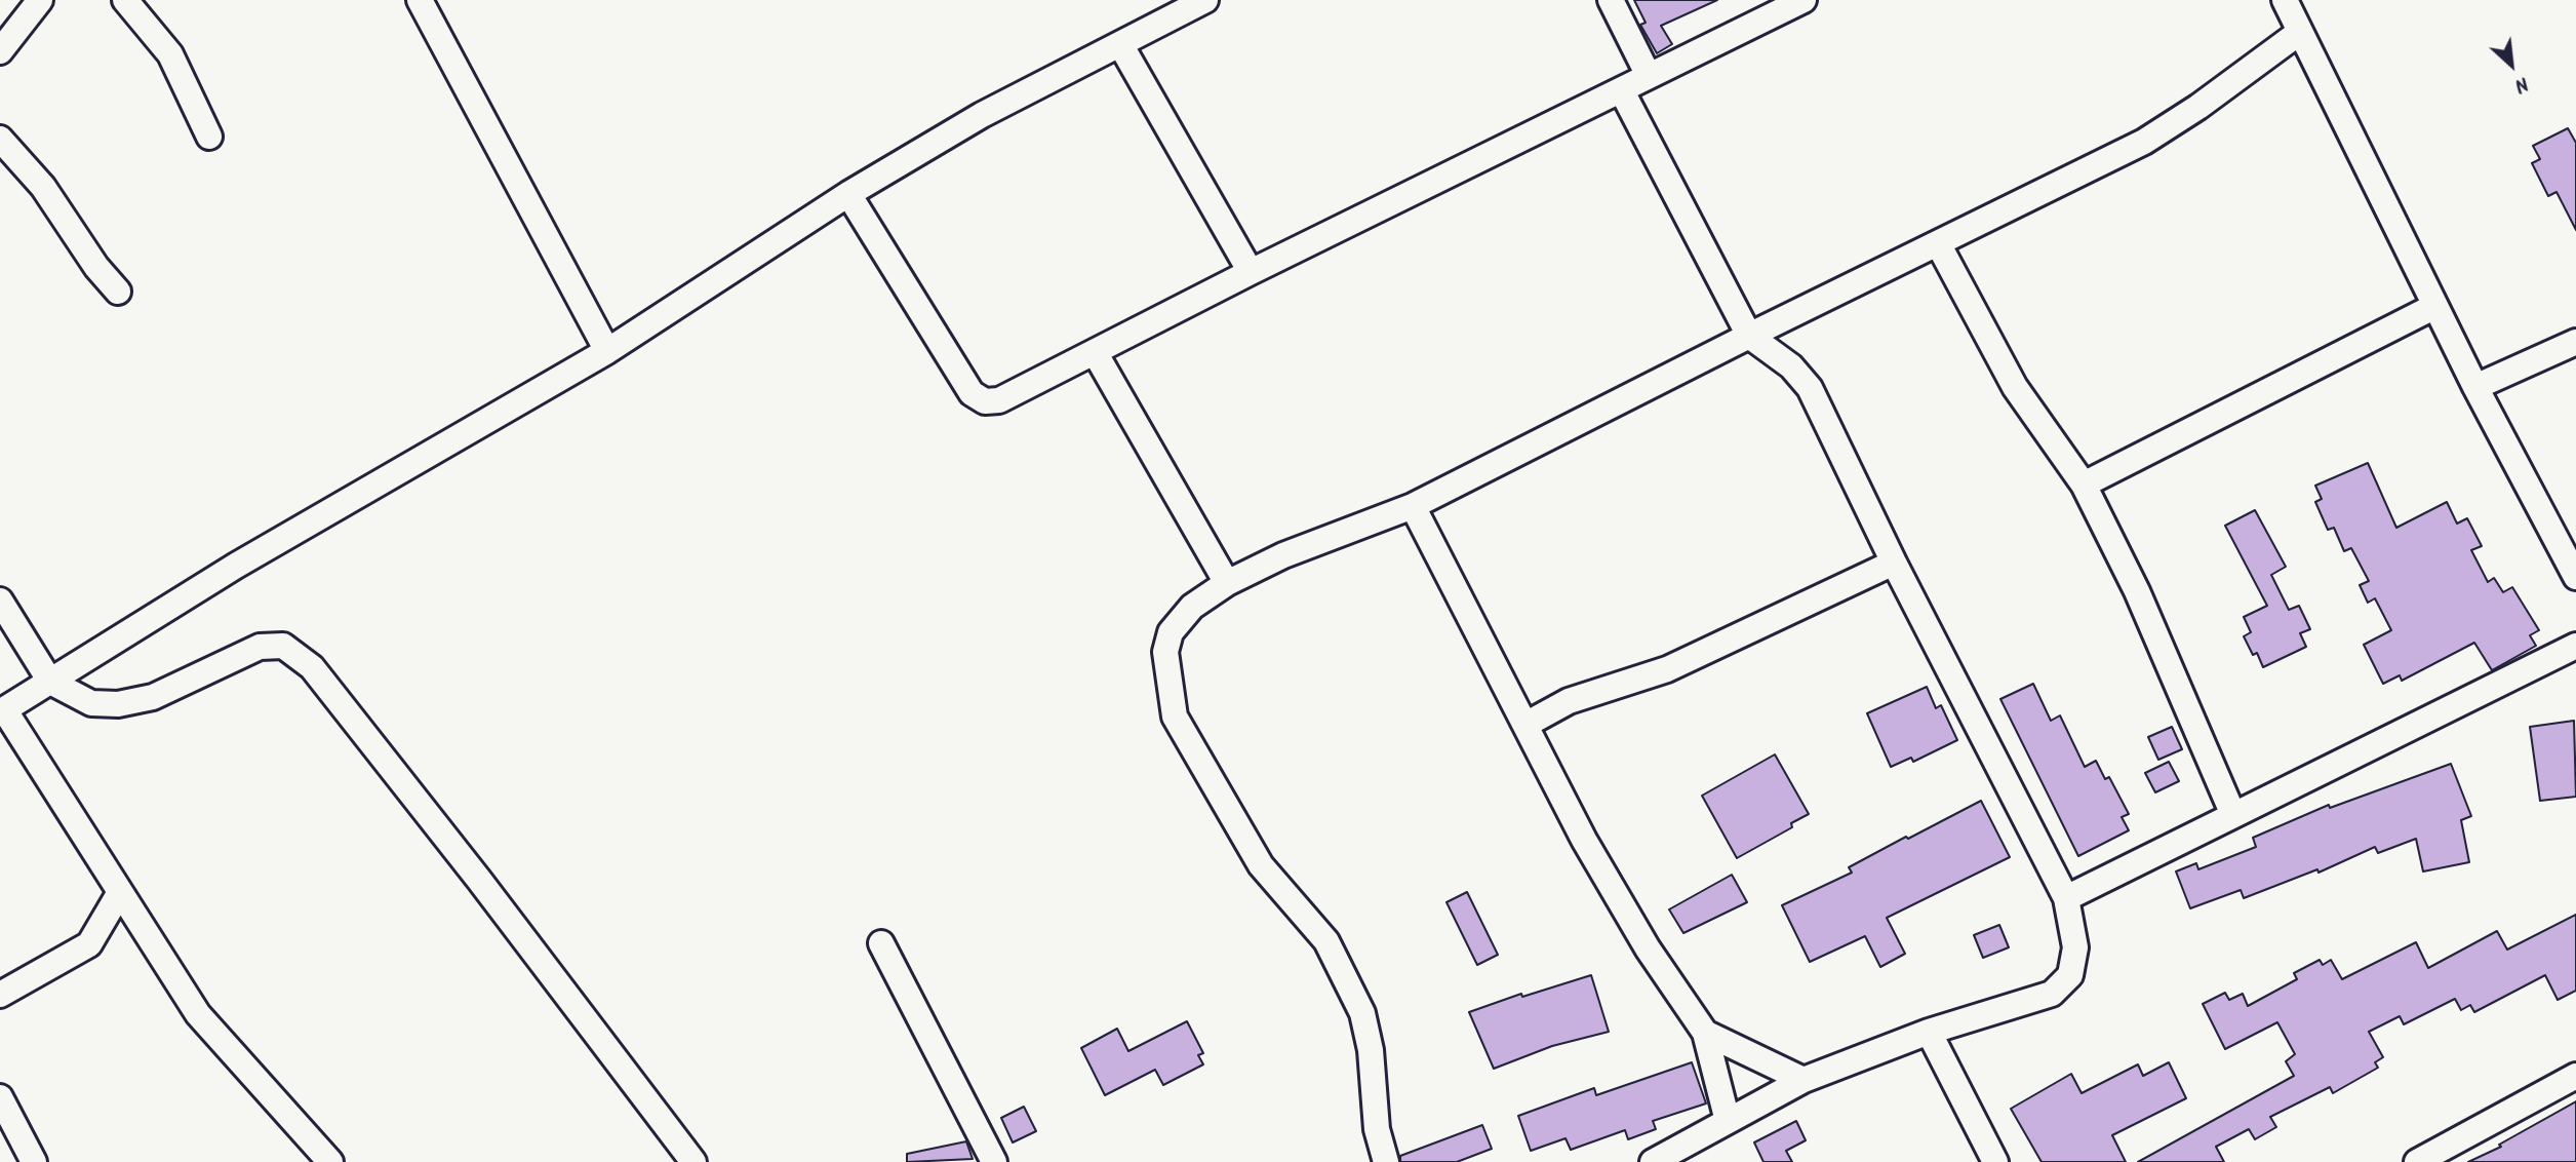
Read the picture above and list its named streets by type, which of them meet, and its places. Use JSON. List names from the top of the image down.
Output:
{
  "north": "bottom right"
}
